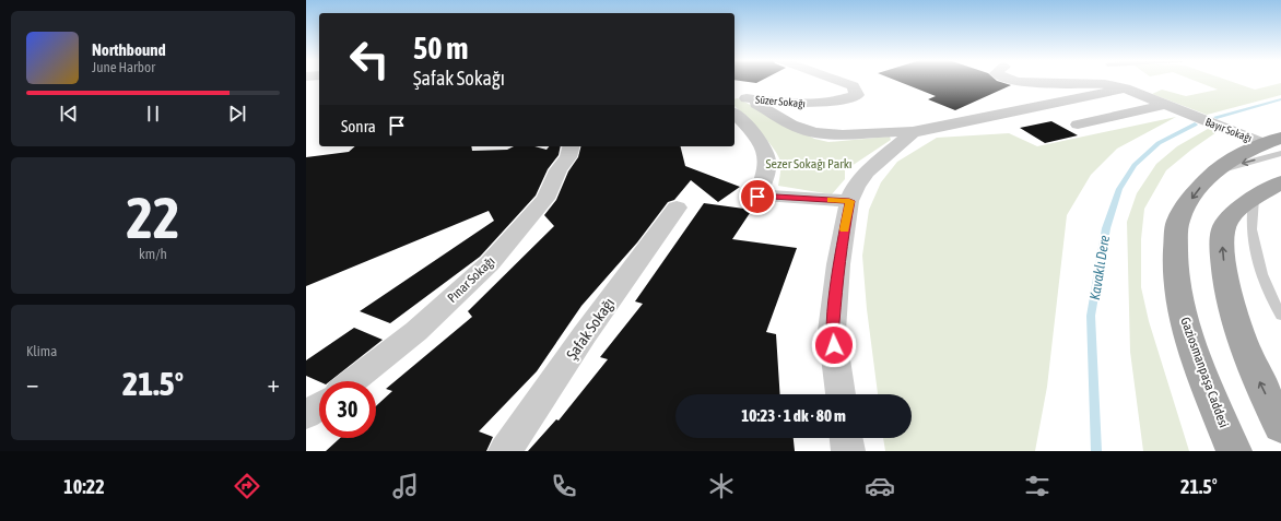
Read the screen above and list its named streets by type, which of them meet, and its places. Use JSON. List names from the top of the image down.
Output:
{
  "streets": {
    "main road": ["Gaziosmanpaşa Caddesi"],
    "street": [
      "Süzer Sokağı",
      "Bayır Sokağı",
      "Pınar Sokağı",
      "Şafak Sokağı"
    ]
  },
  "crossings": [
    ["Bayır Sokağı", "Gaziosmanpaşa Caddesi"]
  ],
  "one_way": ["Gaziosmanpaşa Caddesi"],
  "water": ["Kavaklı Dere"],
  "parks": ["Sezer Sokağı Parkı"],
  "page": {
    "turn": ["50 m", "Şafak Sokağı"],
    "song": ["Northbound", "June Harbor"],
    "then": "Sonra",
    "tile": [
      ["22", "km/h"],
      "Klima"
    ],
    "heat": ["−", "21.5°", "+"],
    "limit": "30",
    "trip": "10:23 · 1 dk · 80 m",
    "tabs": ["10:22", "21.5°"]
  }
}
